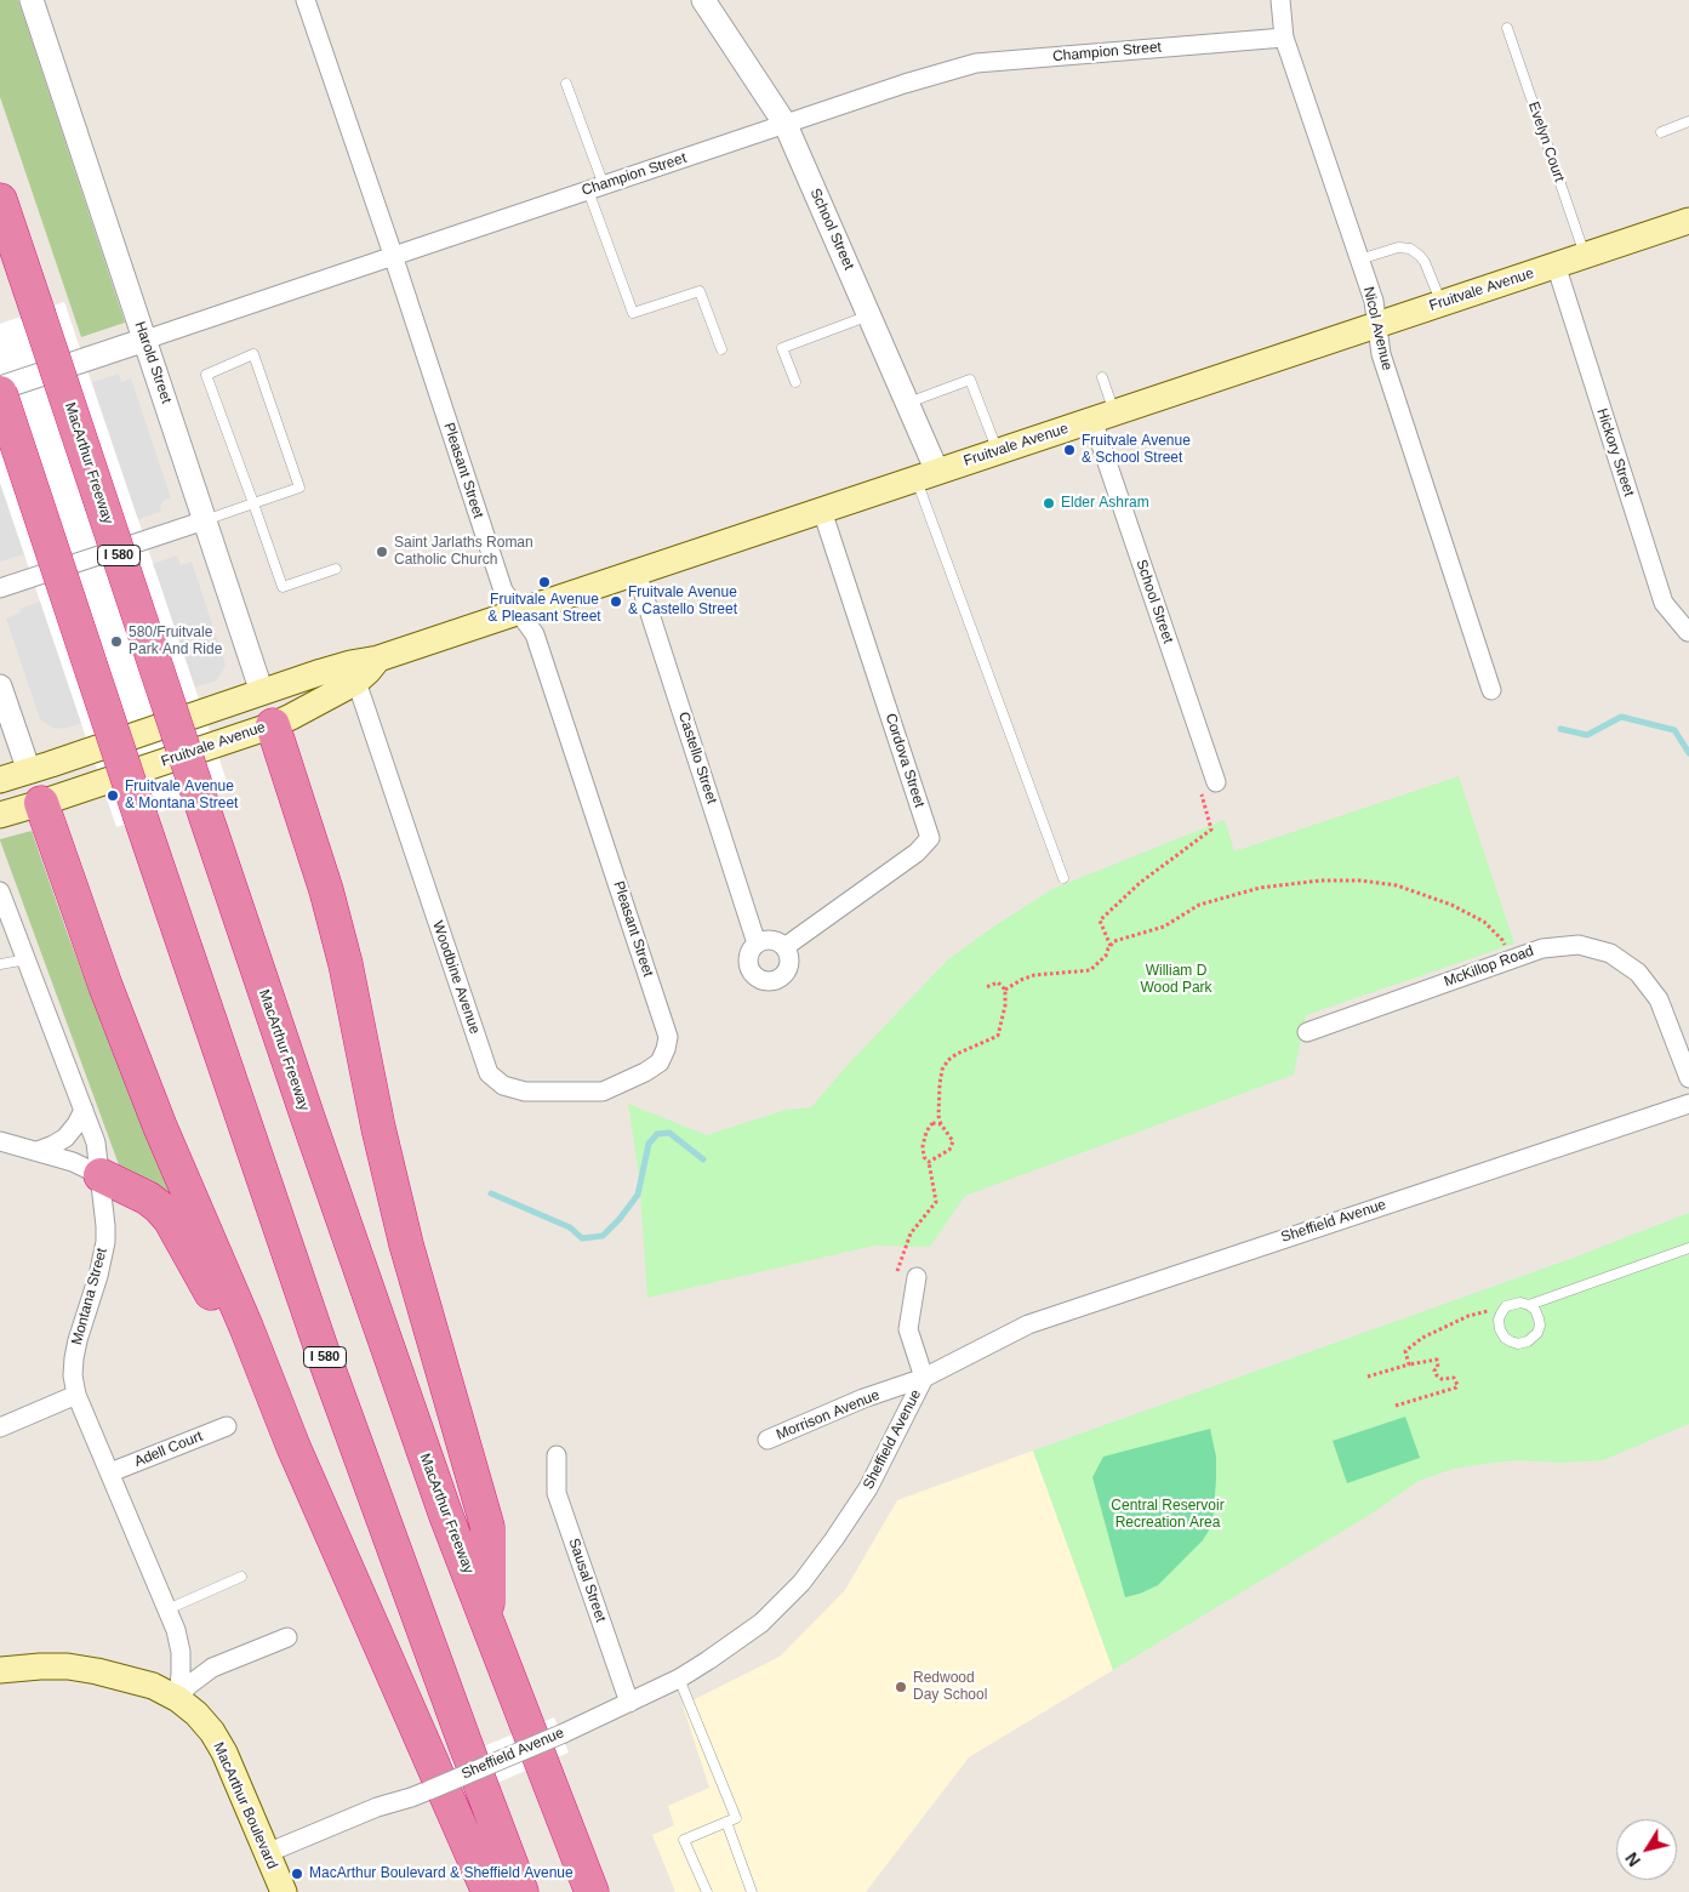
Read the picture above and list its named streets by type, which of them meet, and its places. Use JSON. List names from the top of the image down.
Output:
{
  "streets": {
    "highway": ["MacArthur Freeway", "I 580"],
    "main road": ["Fruitvale Avenue", "Harold Street", "MacArthur Boulevard"],
    "street": [
      "Champion Street",
      "School Street",
      "Nicol Avenue",
      "Hickory Street",
      "Pleasant Street",
      "Castello Street",
      "Cordova Street",
      "McKillop Road",
      "Woodbine Avenue",
      "Sheffield Avenue",
      "Montana Street",
      "Morrison Avenue",
      "Adell Court",
      "Sausal Street"
    ],
    "lane": ["Evelyn Court"]
  },
  "crossings": [
    ["Champion Street", "School Street"],
    ["Champion Street", "Nicol Avenue"],
    ["Champion Street", "Harold Street"],
    ["Champion Street", "Pleasant Street"],
    ["Evelyn Court", "Fruitvale Avenue"],
    ["School Street", "Fruitvale Avenue"],
    ["Fruitvale Avenue", "Nicol Avenue"],
    ["Fruitvale Avenue", "Harold Street"],
    ["Fruitvale Avenue", "Hickory Street"],
    ["Fruitvale Avenue", "Pleasant Street"],
    ["Fruitvale Avenue", "Castello Street"],
    ["Fruitvale Avenue", "Cordova Street"],
    ["Fruitvale Avenue", "Woodbine Avenue"],
    ["Pleasant Street", "Woodbine Avenue"],
    ["Castello Street", "Cordova Street"],
    ["Sheffield Avenue", "Morrison Avenue"],
    ["Sheffield Avenue", "Sausal Street"],
    ["Sheffield Avenue", "MacArthur Boulevard"],
    ["Montana Street", "Adell Court"],
    ["Montana Street", "MacArthur Boulevard"]
  ],
  "parks": ["William D Wood Park", "Central Reservoir Recreation Area"],
  "places": [
    "Fruitvale Avenue & School Street",
    "Elder Ashram",
    "Saint Jarlaths Roman Catholic Church",
    "Fruitvale Avenue & Pleasant Street",
    "Fruitvale Avenue & Castello Street",
    "580/Fruitvale Park And Ride",
    "Fruitvale Avenue & Montana Street",
    "Redwood Day School",
    "MacArthur Boulevard & Sheffield Avenue"
  ],
  "north": "bottom left"
}
